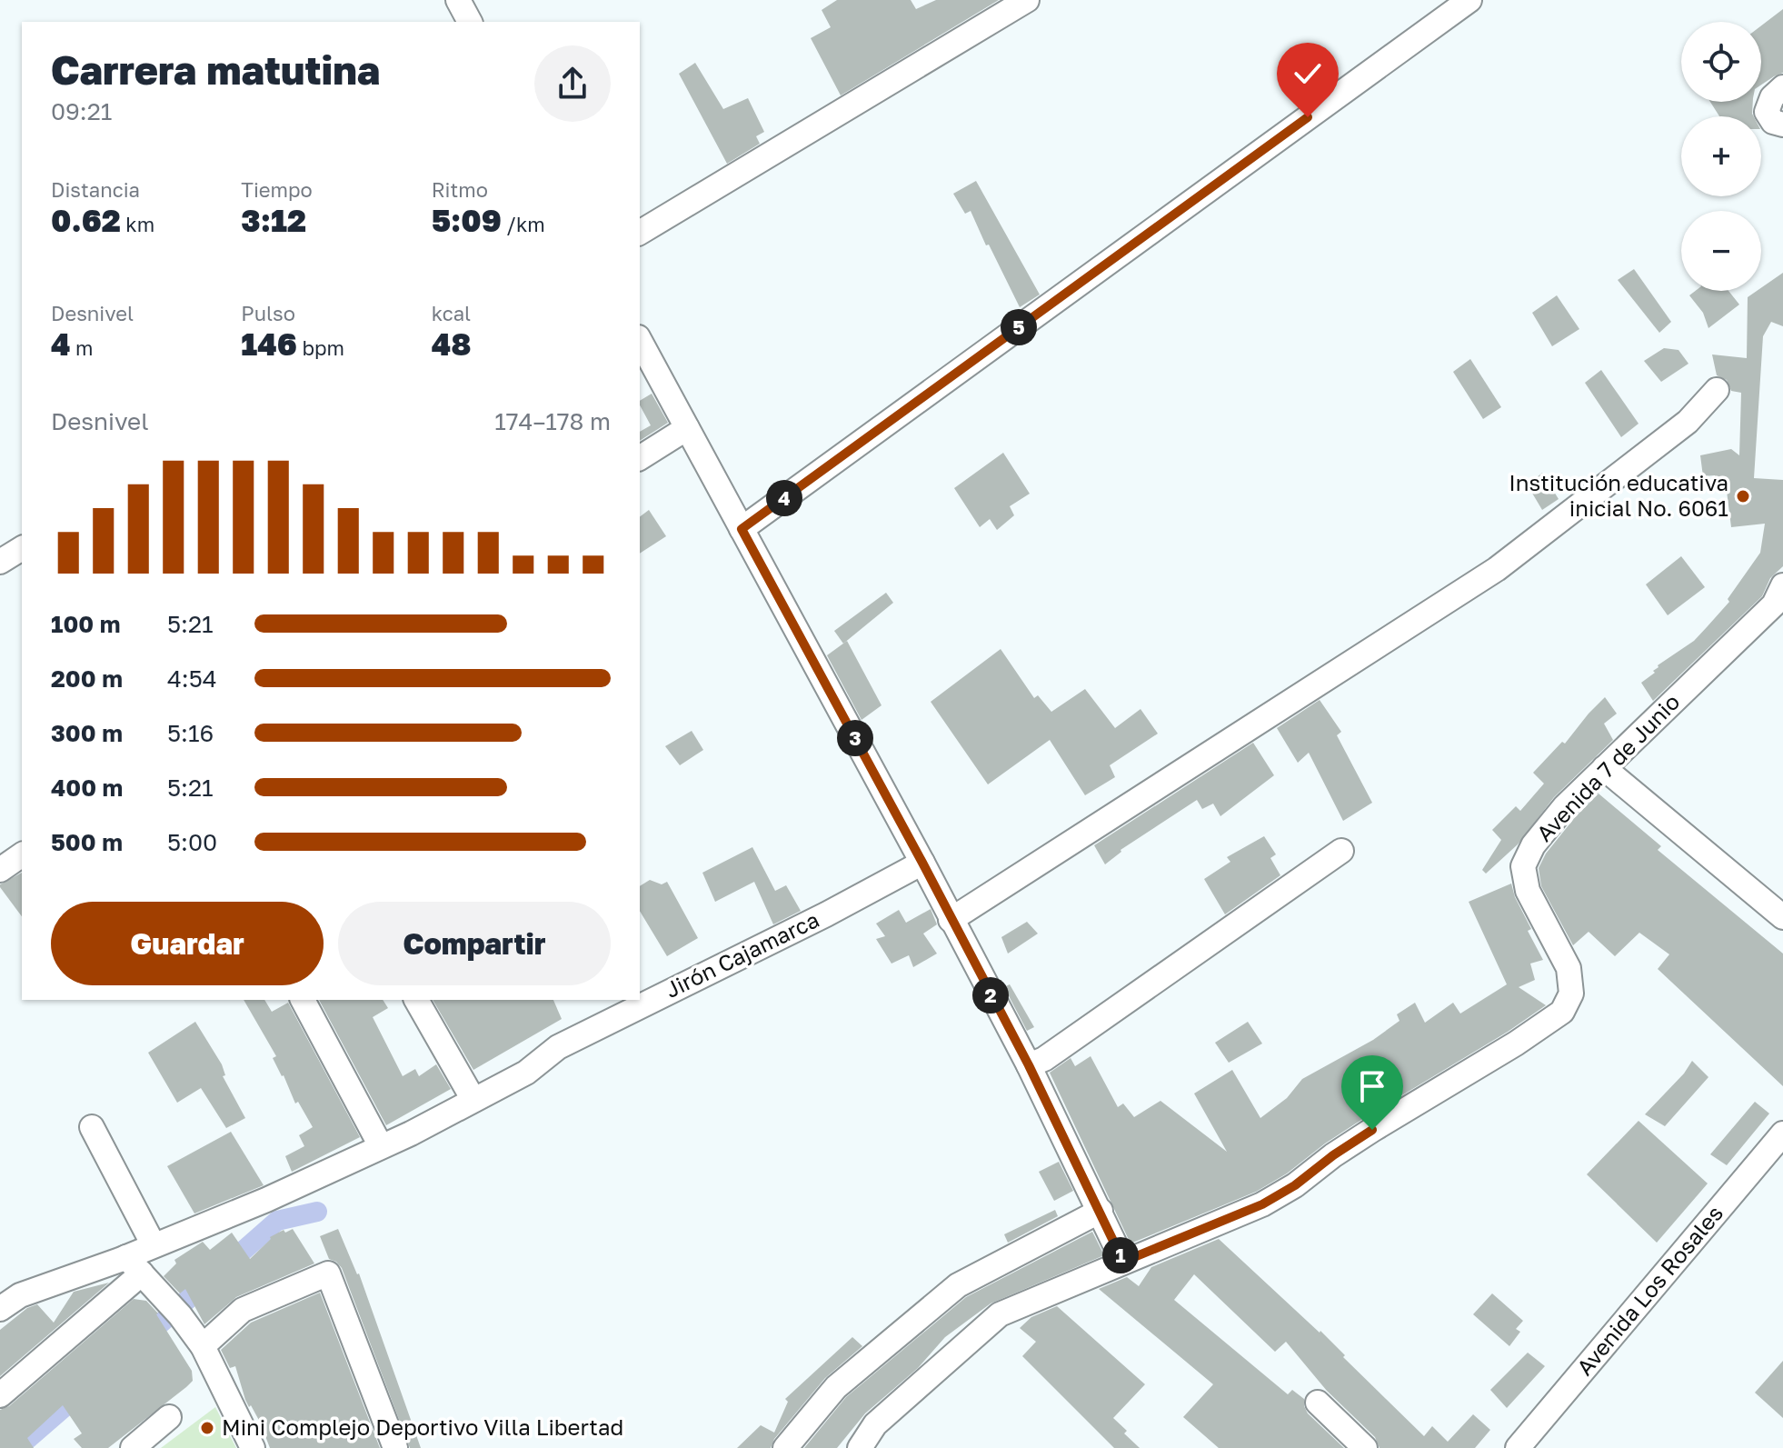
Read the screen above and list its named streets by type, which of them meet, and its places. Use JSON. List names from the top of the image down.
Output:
{
  "streets": {
    "street": ["Avenida 7 de Junio", "Jirón Cajamarca", "Avenida Los Rosales"]
  },
  "places": ["Institución educativa inicial No. 6061", "Mini Complejo Deportivo Villa Libertad"],
  "page": {
    "map_buttons": ["+", "−"],
    "heading": ["Carrera matutina", "09:21"],
    "stats": [
      ["Distancia", "0.62 km"],
      ["Tiempo", "3:12"],
      ["Ritmo", "5:09 /km"],
      ["Desnivel", "4 m"],
      ["Pulso", "146 bpm"],
      ["kcal", "48"]
    ],
    "pins": [
      "5",
      "4",
      "3",
      "2",
      "1"
    ],
    "chart": ["Desnivel", "174–178 m"],
    "list": [
      {
        "name": "100 m",
        "note": "5:21"
      },
      {
        "name": "200 m",
        "note": "4:54"
      },
      {
        "name": "300 m",
        "note": "5:16"
      },
      {
        "name": "400 m",
        "note": "5:21"
      },
      {
        "name": "500 m",
        "note": "5:00"
      }
    ],
    "buttons": ["Guardar", "Compartir"]
  }
}
